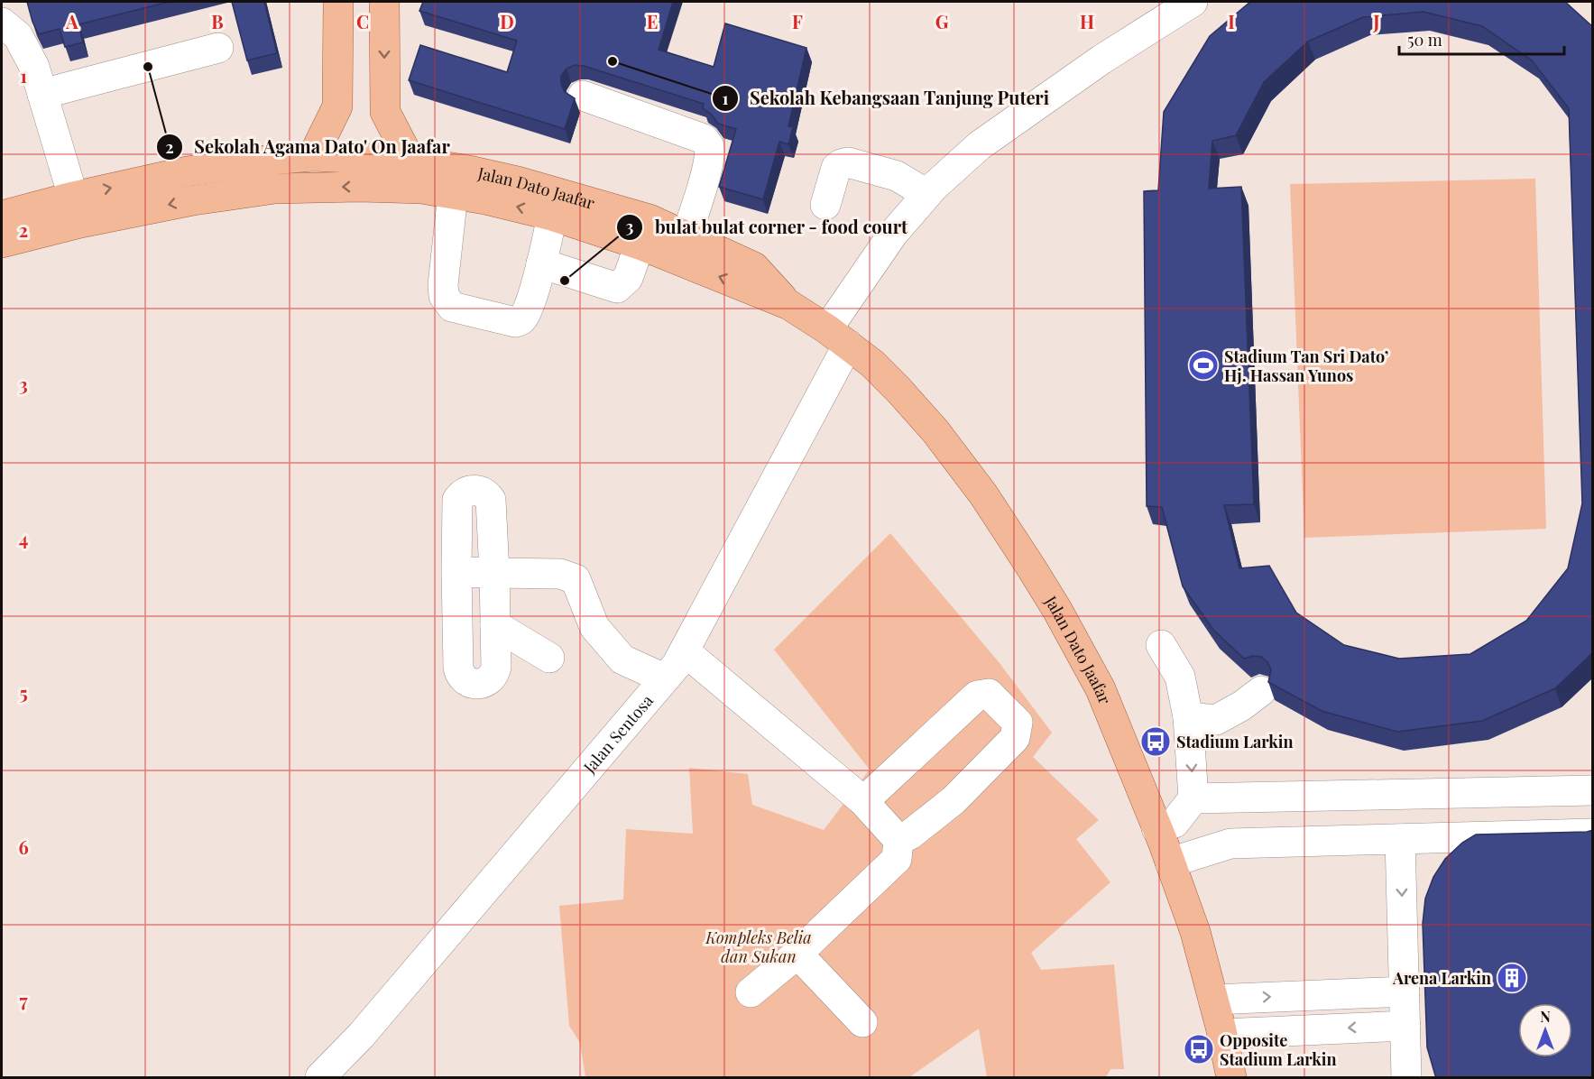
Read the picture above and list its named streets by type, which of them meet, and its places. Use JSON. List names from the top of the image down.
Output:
{
  "streets": {
    "main road": ["Jalan Dato Jaafar"],
    "street": ["Jalan Sentosa"]
  },
  "crossings": [
    ["Jalan Dato Jaafar", "Jalan Sentosa"]
  ],
  "parks": ["Kompleks Belia dan Sukan"],
  "places": {
    "other": ["Sekolah Kebangsaan Tanjung Puteri", "Sekolah Agama Dato' On Jaafar", "bulat bulat corner - food court"],
    "sports": ["Stadium Tan Sri Dato’ Hj. Hassan Yunos"],
    "bus stop": ["Stadium Larkin", "Opposite Stadium Larkin"],
    "building": ["Arena Larkin"]
  },
  "scale_bar": "50 m",
  "north": "top",
  "grid": {
    "columns": [
      "A",
      "B",
      "C",
      "D",
      "E",
      "F",
      "G",
      "H",
      "I",
      "J"
    ],
    "rows": [
      "1",
      "2",
      "3",
      "4",
      "5",
      "6",
      "7"
    ]
  }
}
